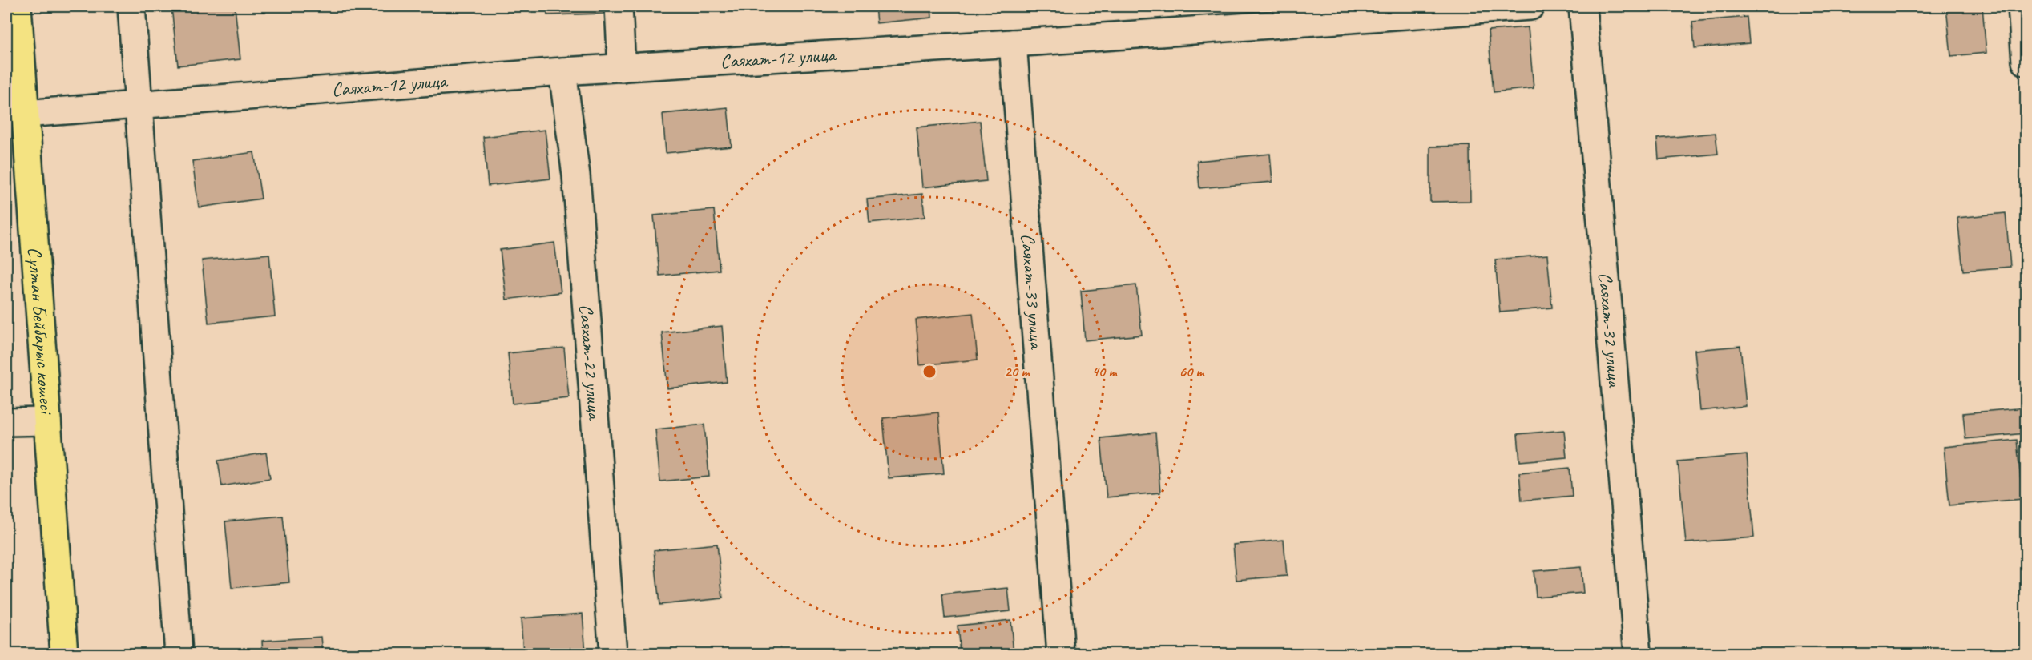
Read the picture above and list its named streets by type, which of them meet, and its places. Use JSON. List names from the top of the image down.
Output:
{
  "streets": {
    "main road": ["Сұлтан Бейбарыс көшесі"],
    "street": [
      "Саяхат-12 улица",
      "Саяхат-33 улица",
      "Саяхат-32 улица",
      "Саяхат-22 улица"
    ]
  },
  "crossings": [
    ["Саяхат-12 улица", "Саяхат-33 улица"],
    ["Саяхат-12 улица", "Сұлтан Бейбарыс көшесі"],
    ["Саяхат-12 улица", "Саяхат-22 улица"]
  ],
  "rings": ["20 m", "40 m", "60 m"]
}
